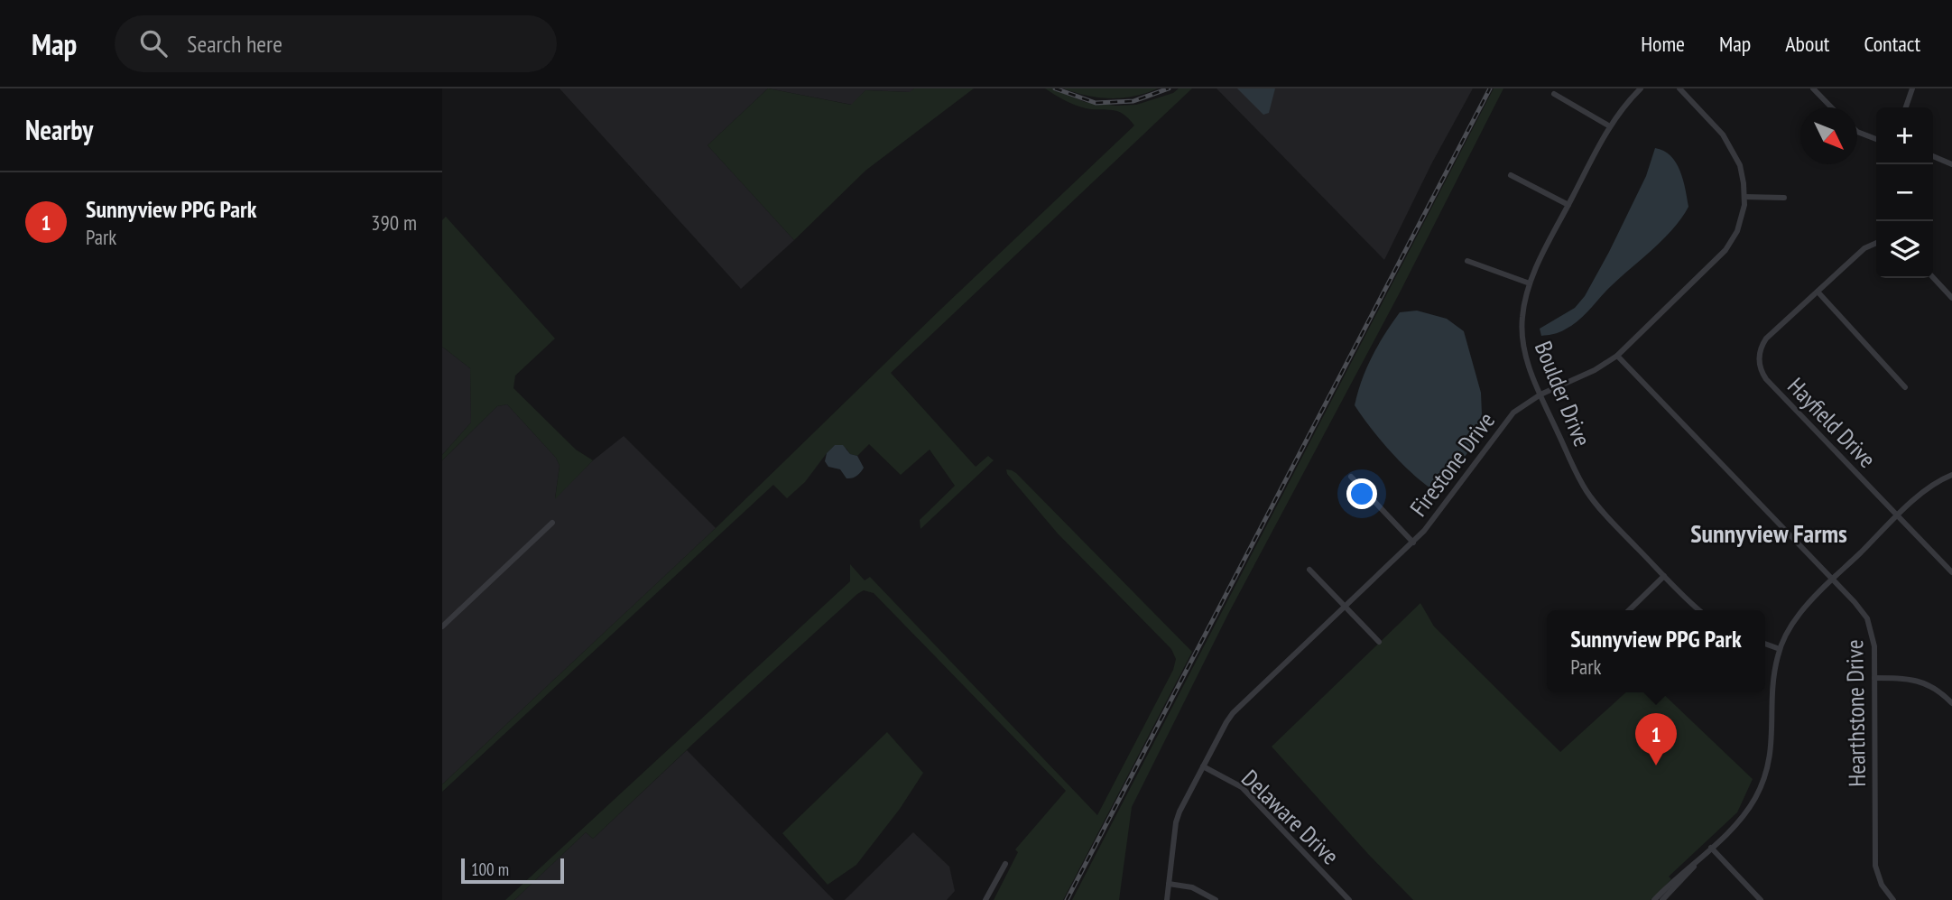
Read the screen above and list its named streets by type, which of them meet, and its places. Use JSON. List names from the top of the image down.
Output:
{
  "streets": {
    "street": [
      "Boulder Drive",
      "Hayfield Drive",
      "Firestone Drive",
      "Hearthstone Drive",
      "Delaware Drive"
    ]
  },
  "crossings": [
    ["Boulder Drive", "Firestone Drive"],
    ["Firestone Drive", "Hearthstone Drive"],
    ["Firestone Drive", "Delaware Drive"]
  ],
  "districts": ["Sunnyview Farms"],
  "scale_bar": "100 m",
  "north": "bottom right",
  "page": {
    "header": "Map",
    "search": "Search here",
    "nav": [
      "Home",
      "Map",
      "About",
      "Contact"
    ],
    "heading": "Nearby",
    "map_buttons": ["+", "−"],
    "list": [
      {
        "mark": "1",
        "name": "Sunnyview PPG Park",
        "note": "Park",
        "value": "390 m"
      }
    ],
    "popup": ["Sunnyview PPG Park", "Park"],
    "pins": "1",
    "scale": "100 m"
  }
}
